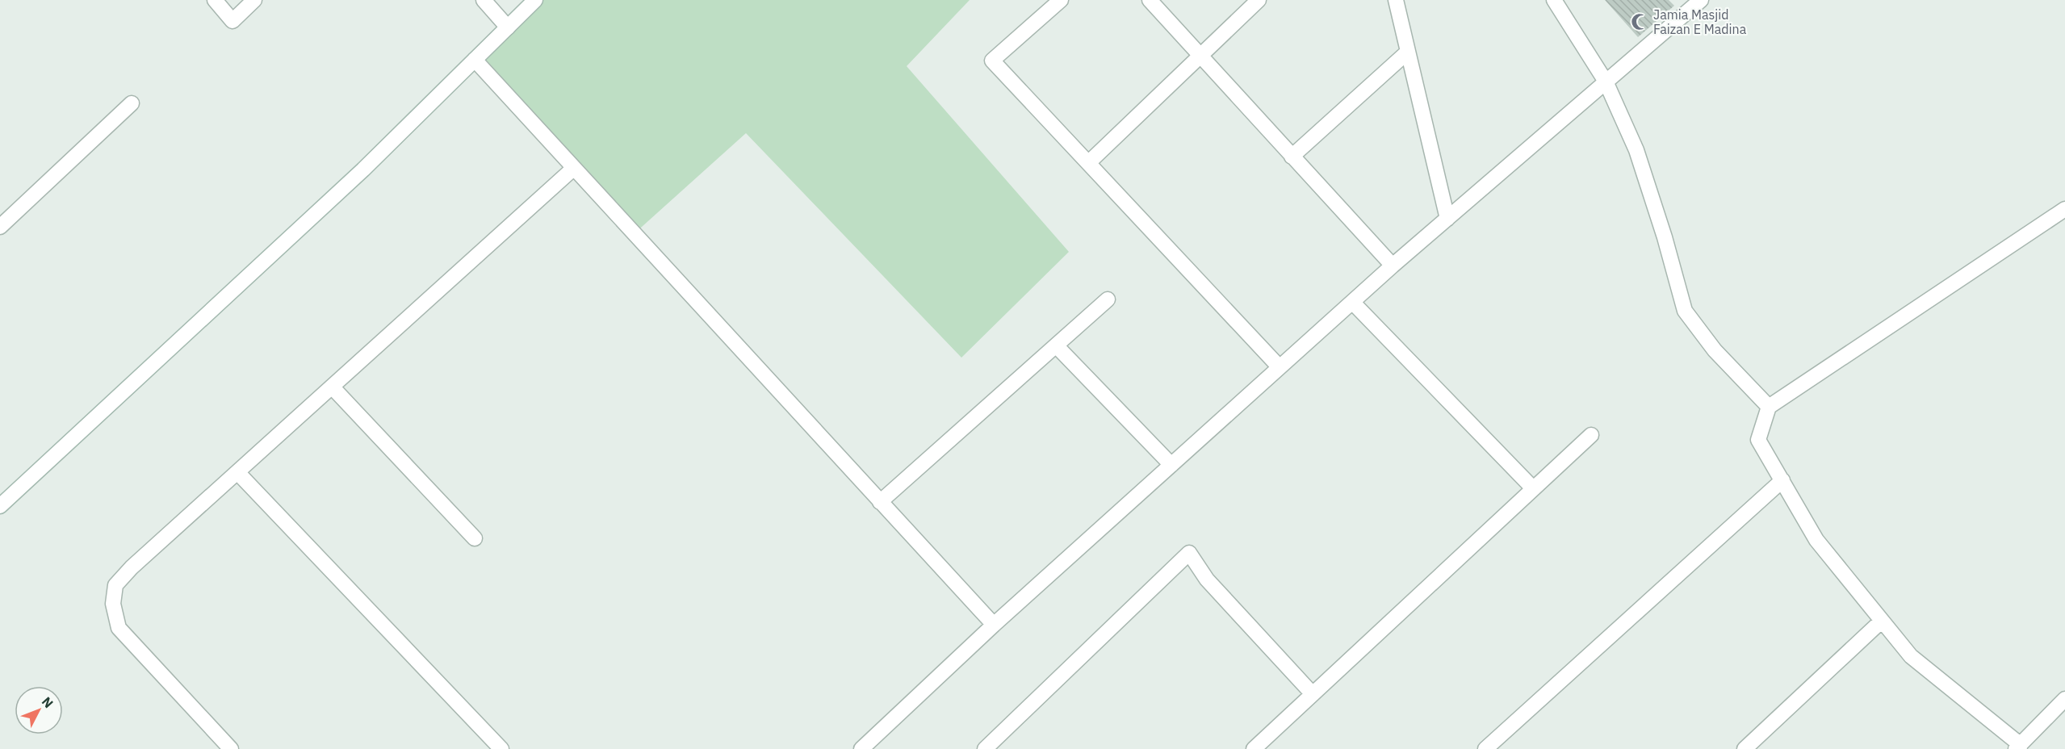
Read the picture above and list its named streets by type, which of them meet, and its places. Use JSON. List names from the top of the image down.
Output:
{
  "places": {
    "mosque": ["Jamia Masjid Faizan E Madina"]
  },
  "north": "top right"
}
